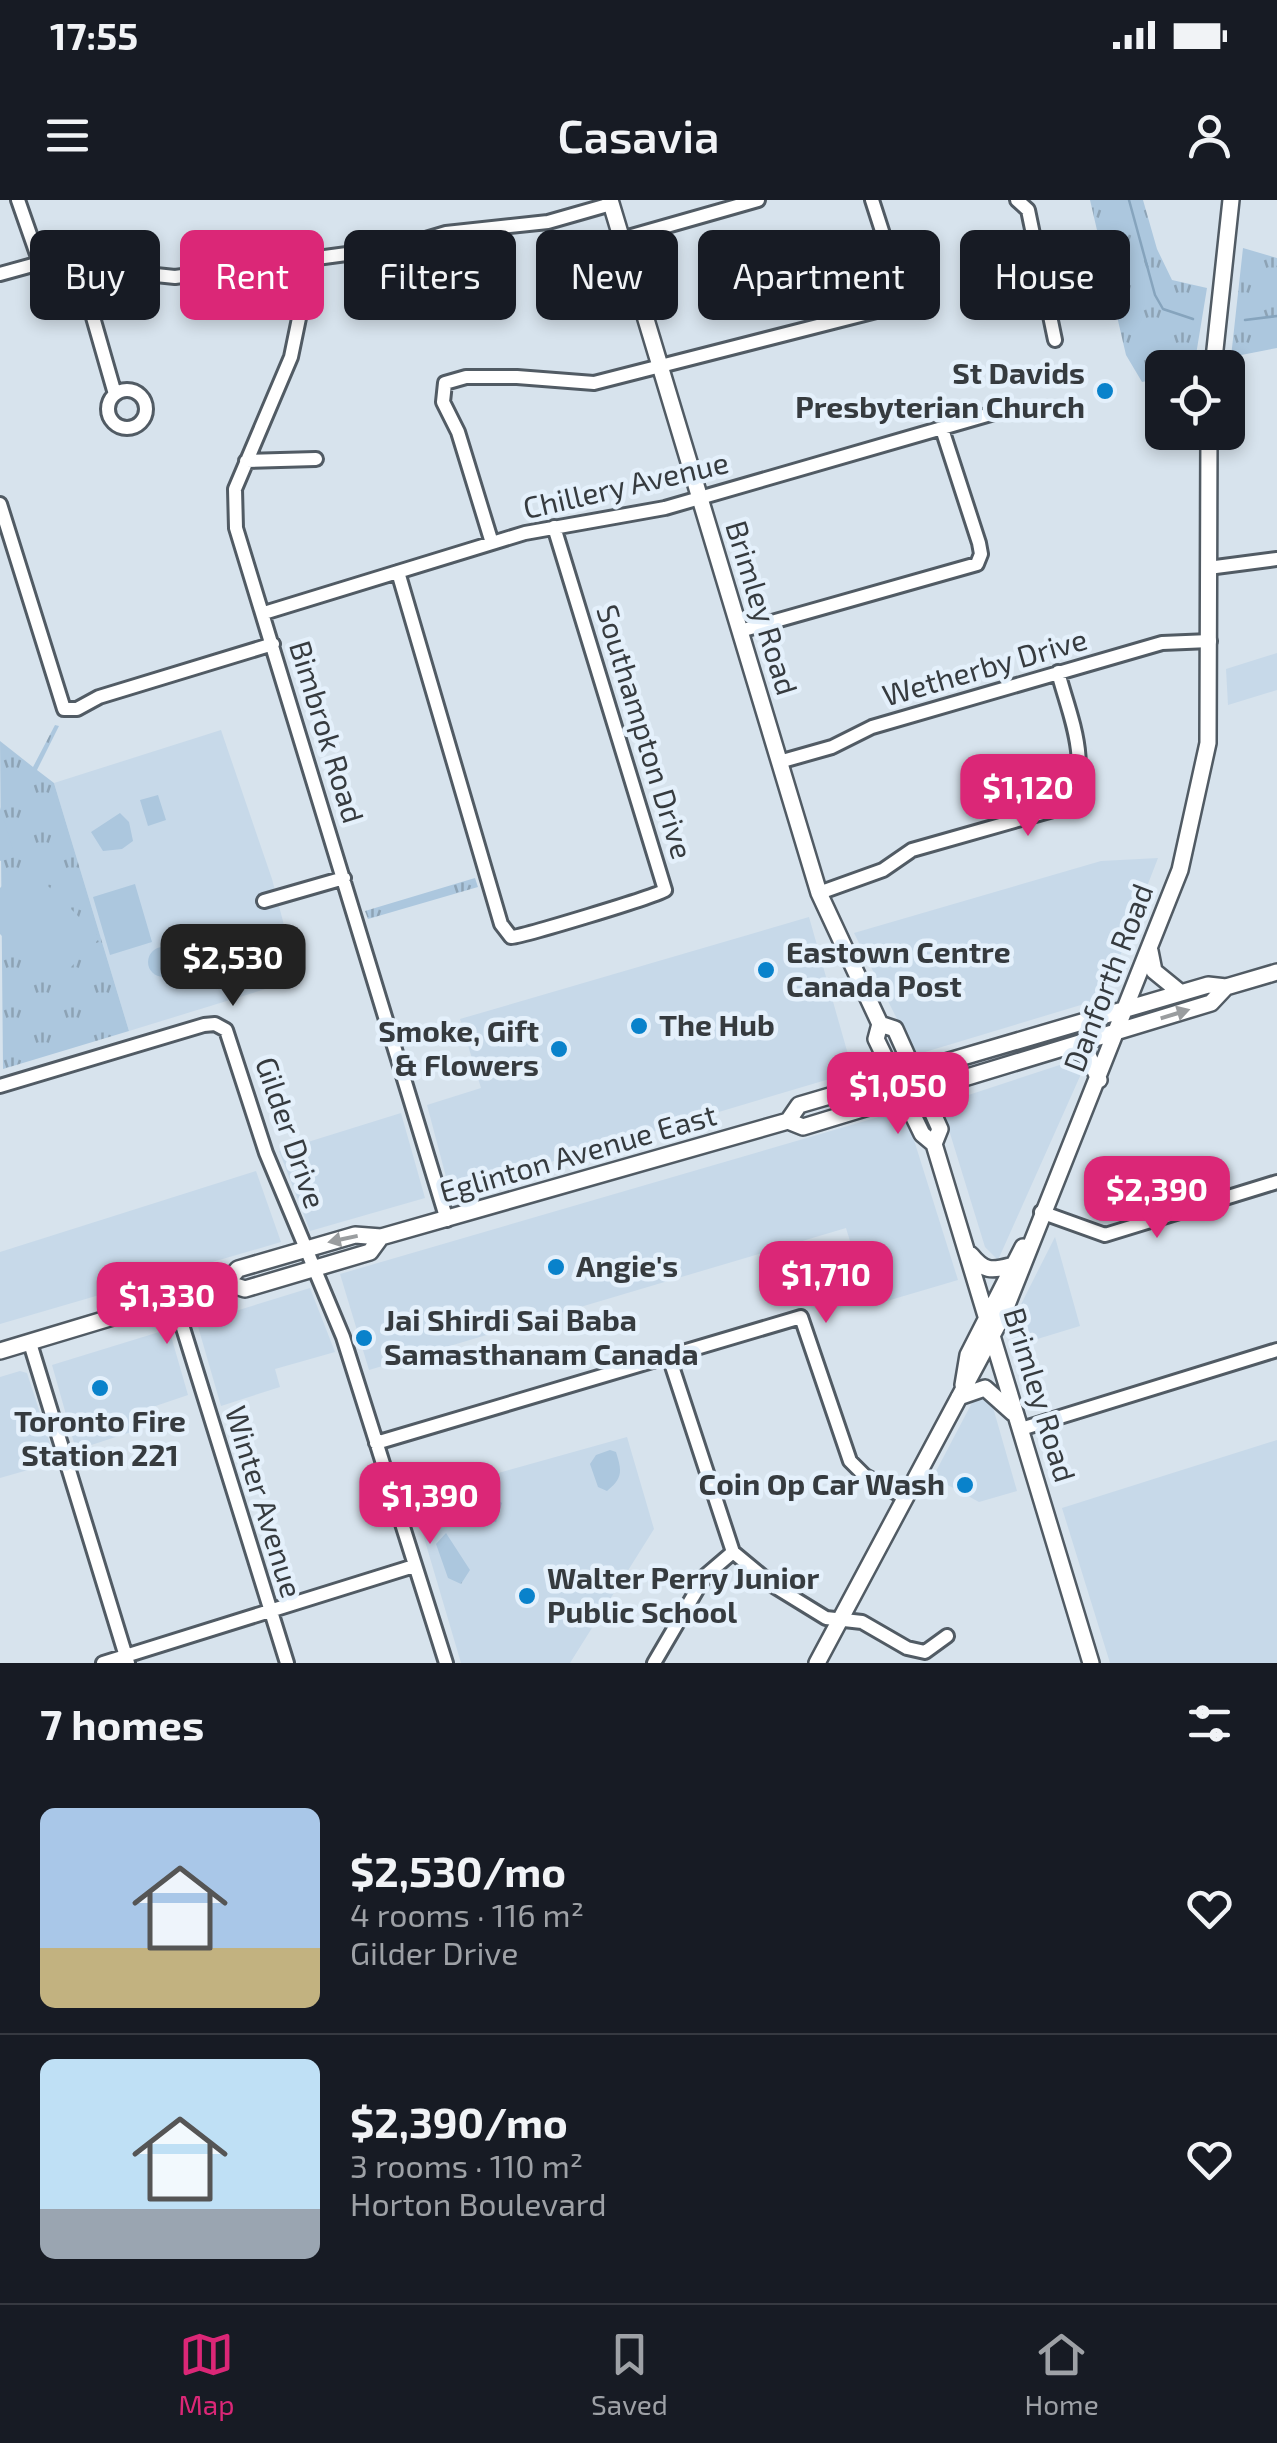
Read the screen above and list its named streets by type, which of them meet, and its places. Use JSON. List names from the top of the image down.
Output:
{
  "streets": {
    "main road": ["Brimley Road", "Danforth Road", "Eglinton Avenue East"],
    "street": [
      "Chillery Avenue",
      "Wetherby Drive",
      "Bimbrok Road",
      "Southampton Drive",
      "Gilder Drive",
      "Winter Avenue"
    ]
  },
  "crossings": [
    ["Chillery Avenue", "Brimley Road"],
    ["Chillery Avenue", "Bimbrok Road"],
    ["Chillery Avenue", "Southampton Drive"],
    ["Brimley Road", "Wetherby Drive"],
    ["Brimley Road", "Danforth Road"],
    ["Brimley Road", "Eglinton Avenue East"],
    ["Wetherby Drive", "Danforth Road"],
    ["Bimbrok Road", "Eglinton Avenue East"],
    ["Danforth Road", "Eglinton Avenue East"],
    ["Gilder Drive", "Eglinton Avenue East"],
    ["Eglinton Avenue East", "Winter Avenue"]
  ],
  "places": [
    "St Davids Presbyterian Church",
    "Eastown Centre Canada Post",
    "The Hub",
    "Smoke, Gift & Flowers",
    "Angie's",
    "Jai Shirdi Sai Baba Samasthanam Canada",
    "Toronto Fire Station 221",
    "Coin Op Car Wash",
    "Walter Perry Junior Public School"
  ],
  "page": {
    "status": "17:55",
    "header": "Casavia",
    "chip": [
      "Buy",
      "Rent",
      "Filters",
      "New",
      "Apartment",
      "House"
    ],
    "price": [
      "$1,120",
      "$2,530",
      "$1,050",
      "$2,390",
      "$1,710",
      "$1,330",
      "$1,390"
    ],
    "heading": "7 homes",
    "list": [
      {
        "name": "$2,530/mo",
        "note": "4 rooms · 116 m² · Gilder Drive"
      },
      {
        "name": "$2,390/mo",
        "note": "3 rooms · 110 m² · Horton Boulevard"
      }
    ],
    "tabs": ["Map", "Saved", "Home"]
  }
}
